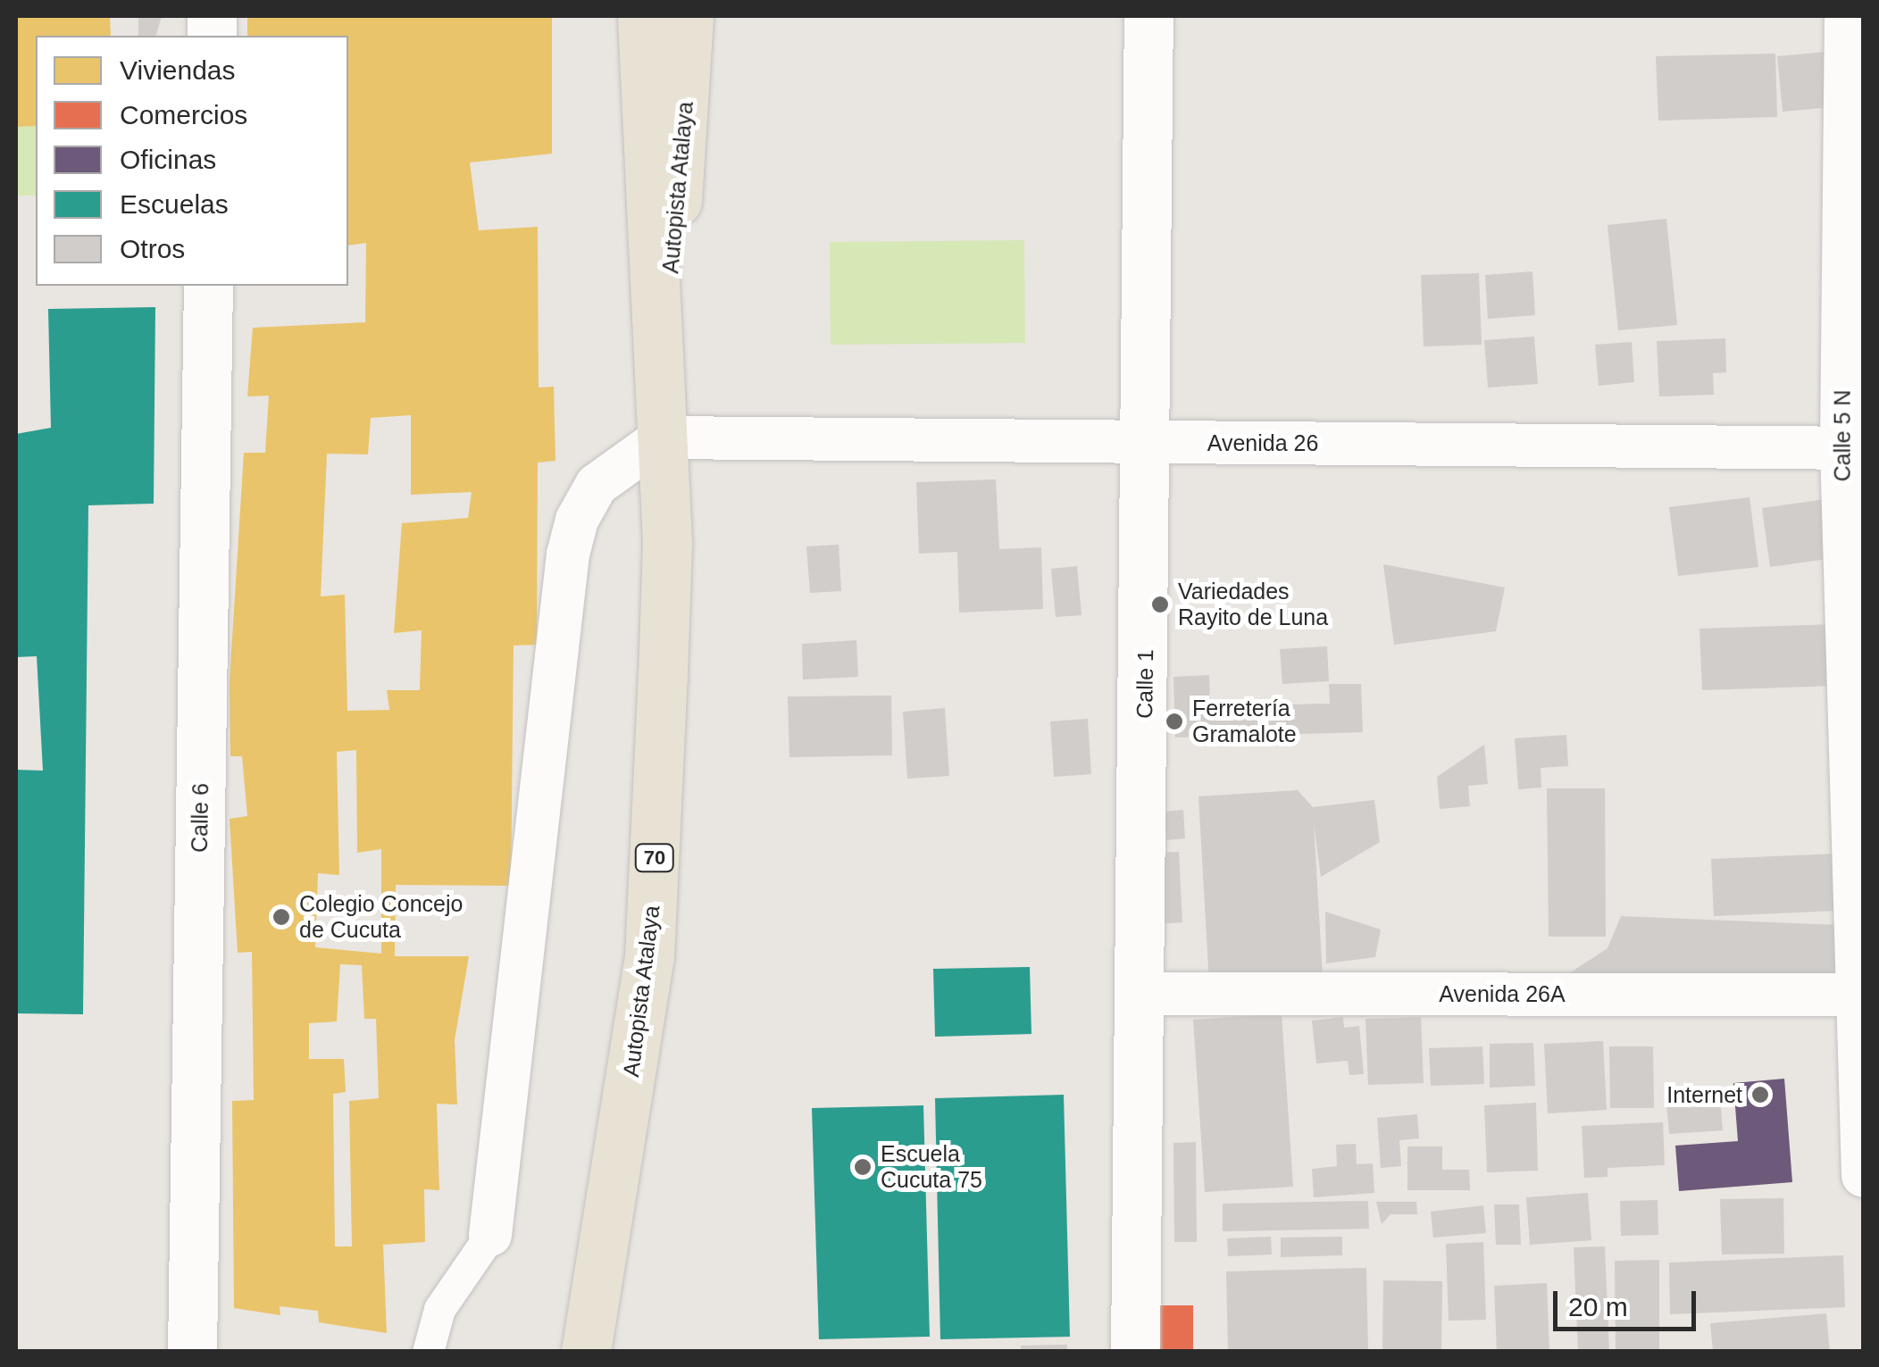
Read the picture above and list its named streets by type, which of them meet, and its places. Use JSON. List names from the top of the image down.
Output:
{
  "streets": {
    "main road": ["Autopista Atalaya", "70"],
    "street": [
      "Calle 5 N",
      "Avenida 26",
      "Calle 1",
      "Calle 6",
      "Avenida 26A"
    ]
  },
  "crossings": [
    ["Autopista Atalaya", "Avenida 26"],
    ["Calle 5 N", "Avenida 26"],
    ["Calle 5 N", "Avenida 26A"],
    ["Avenida 26", "Calle 1"],
    ["Calle 1", "Avenida 26A"]
  ],
  "places": [
    "Variedades Rayito de Luna",
    "Ferretería Gramalote",
    "Colegio Concejo de Cucuta",
    "Internet",
    "Escuela Cucuta 75"
  ],
  "legend": [
    "Viviendas",
    "Comercios",
    "Oficinas",
    "Escuelas",
    "Otros"
  ],
  "scale_bar": "20 m"
}
